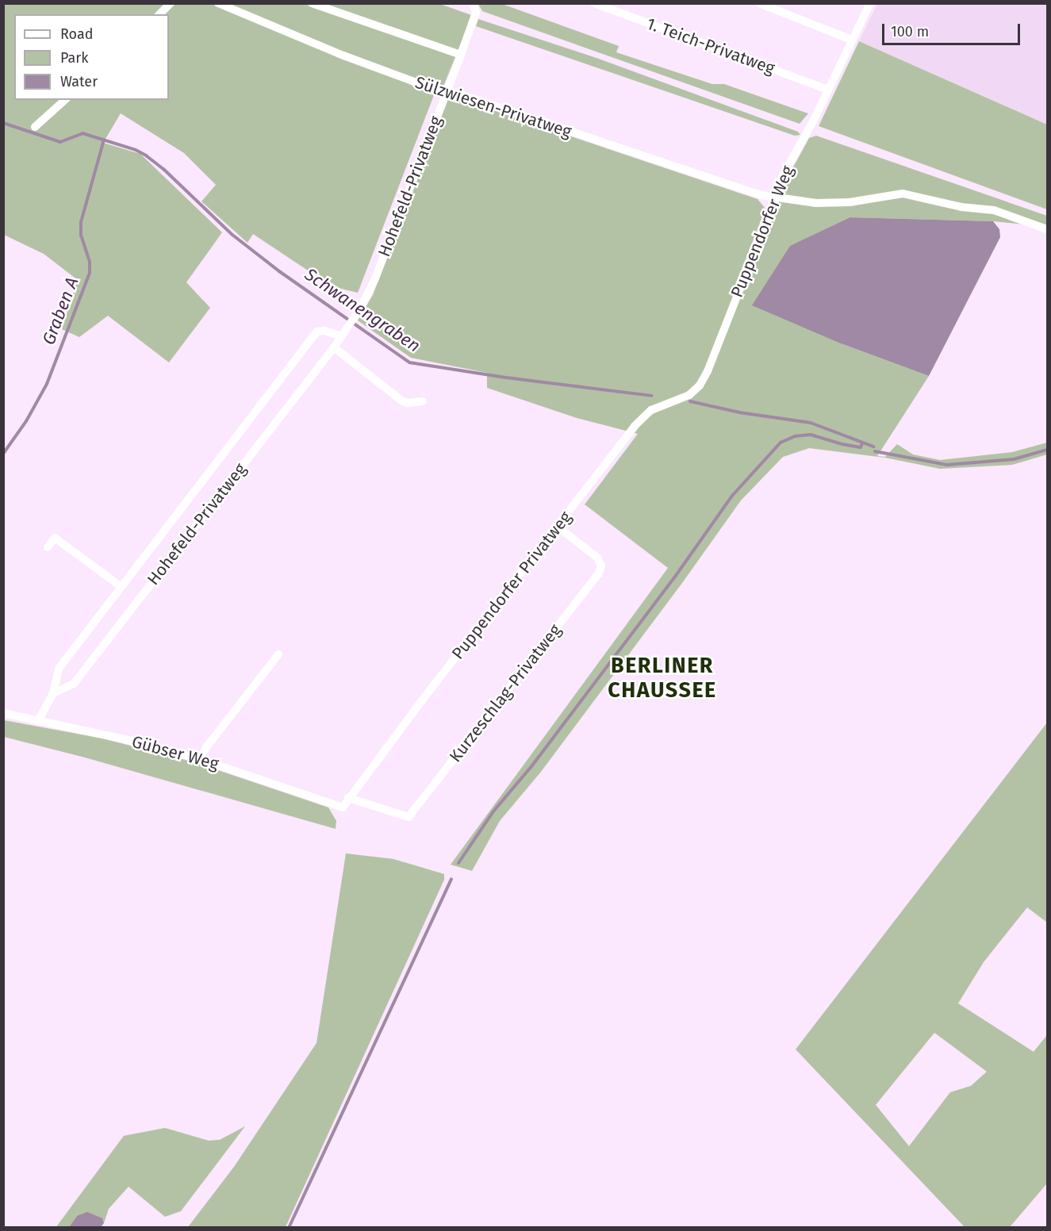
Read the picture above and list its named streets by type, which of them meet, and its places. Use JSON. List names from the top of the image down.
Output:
{
  "streets": {
    "street": [
      "1. Teich-Privatweg",
      "Sülzwiesen-Privatweg",
      "Hohefeld-Privatweg",
      "Puppendorfer Weg",
      "Puppendorfer Privatweg",
      "Kurzeschlag-Privatweg",
      "Gübser Weg"
    ]
  },
  "crossings": [
    ["1. Teich-Privatweg", "Puppendorfer Weg"],
    ["Sülzwiesen-Privatweg", "Hohefeld-Privatweg"],
    ["Sülzwiesen-Privatweg", "Puppendorfer Weg"],
    ["Hohefeld-Privatweg", "Gübser Weg"],
    ["Puppendorfer Weg", "Puppendorfer Privatweg"],
    ["Puppendorfer Privatweg", "Kurzeschlag-Privatweg"],
    ["Puppendorfer Privatweg", "Gübser Weg"]
  ],
  "districts": ["BERLINER CHAUSSEE"],
  "water": ["Schwanengraben", "Graben A"],
  "legend": ["Road", "Park", "Water"],
  "scale_bar": "100 m"
}
